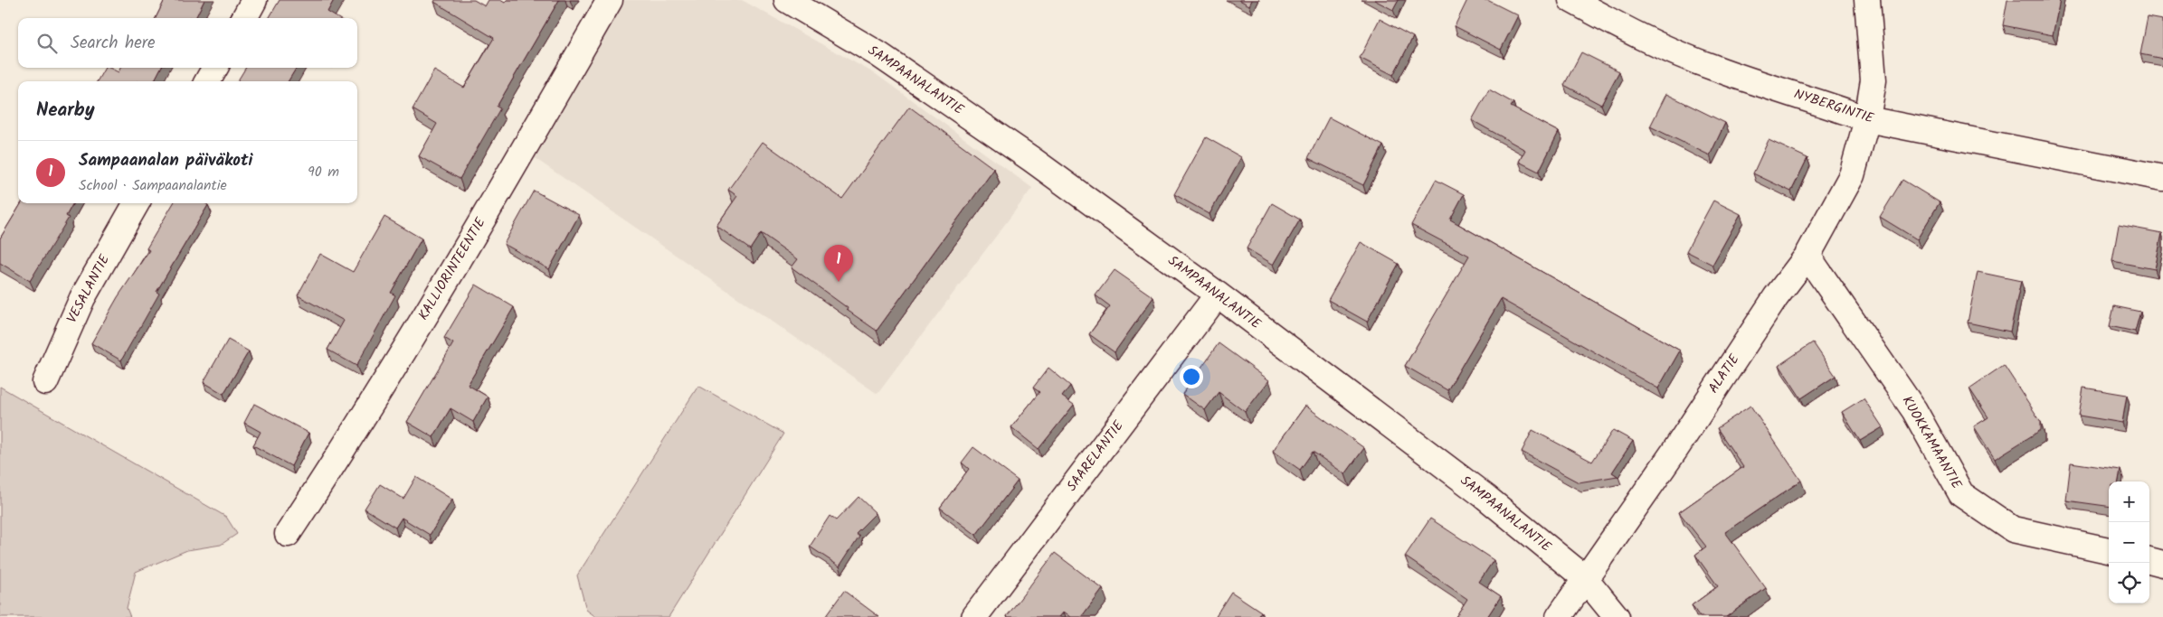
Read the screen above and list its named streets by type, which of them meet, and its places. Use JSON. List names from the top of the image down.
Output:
{
  "streets": {
    "street": [
      "SAMPAANALANTIE",
      "NYBERGINTIE",
      "KALLIORINTEENTIE",
      "VESALANTIE",
      "ALATIE",
      "KUOKKAMAANTIE",
      "SAARELANTIE"
    ]
  },
  "crossings": [
    ["SAMPAANALANTIE", "ALATIE"],
    ["SAMPAANALANTIE", "SAARELANTIE"],
    ["NYBERGINTIE", "ALATIE"],
    ["ALATIE", "KUOKKAMAANTIE"]
  ],
  "page": {
    "search": "Search here",
    "heading": "Nearby",
    "list": [
      {
        "mark": "1",
        "name": "Sampaanalan päiväkoti",
        "note": "School · Sampaanalantie",
        "value": "90 m"
      }
    ],
    "pins": "1",
    "map_buttons": ["+", "−"]
  }
}
